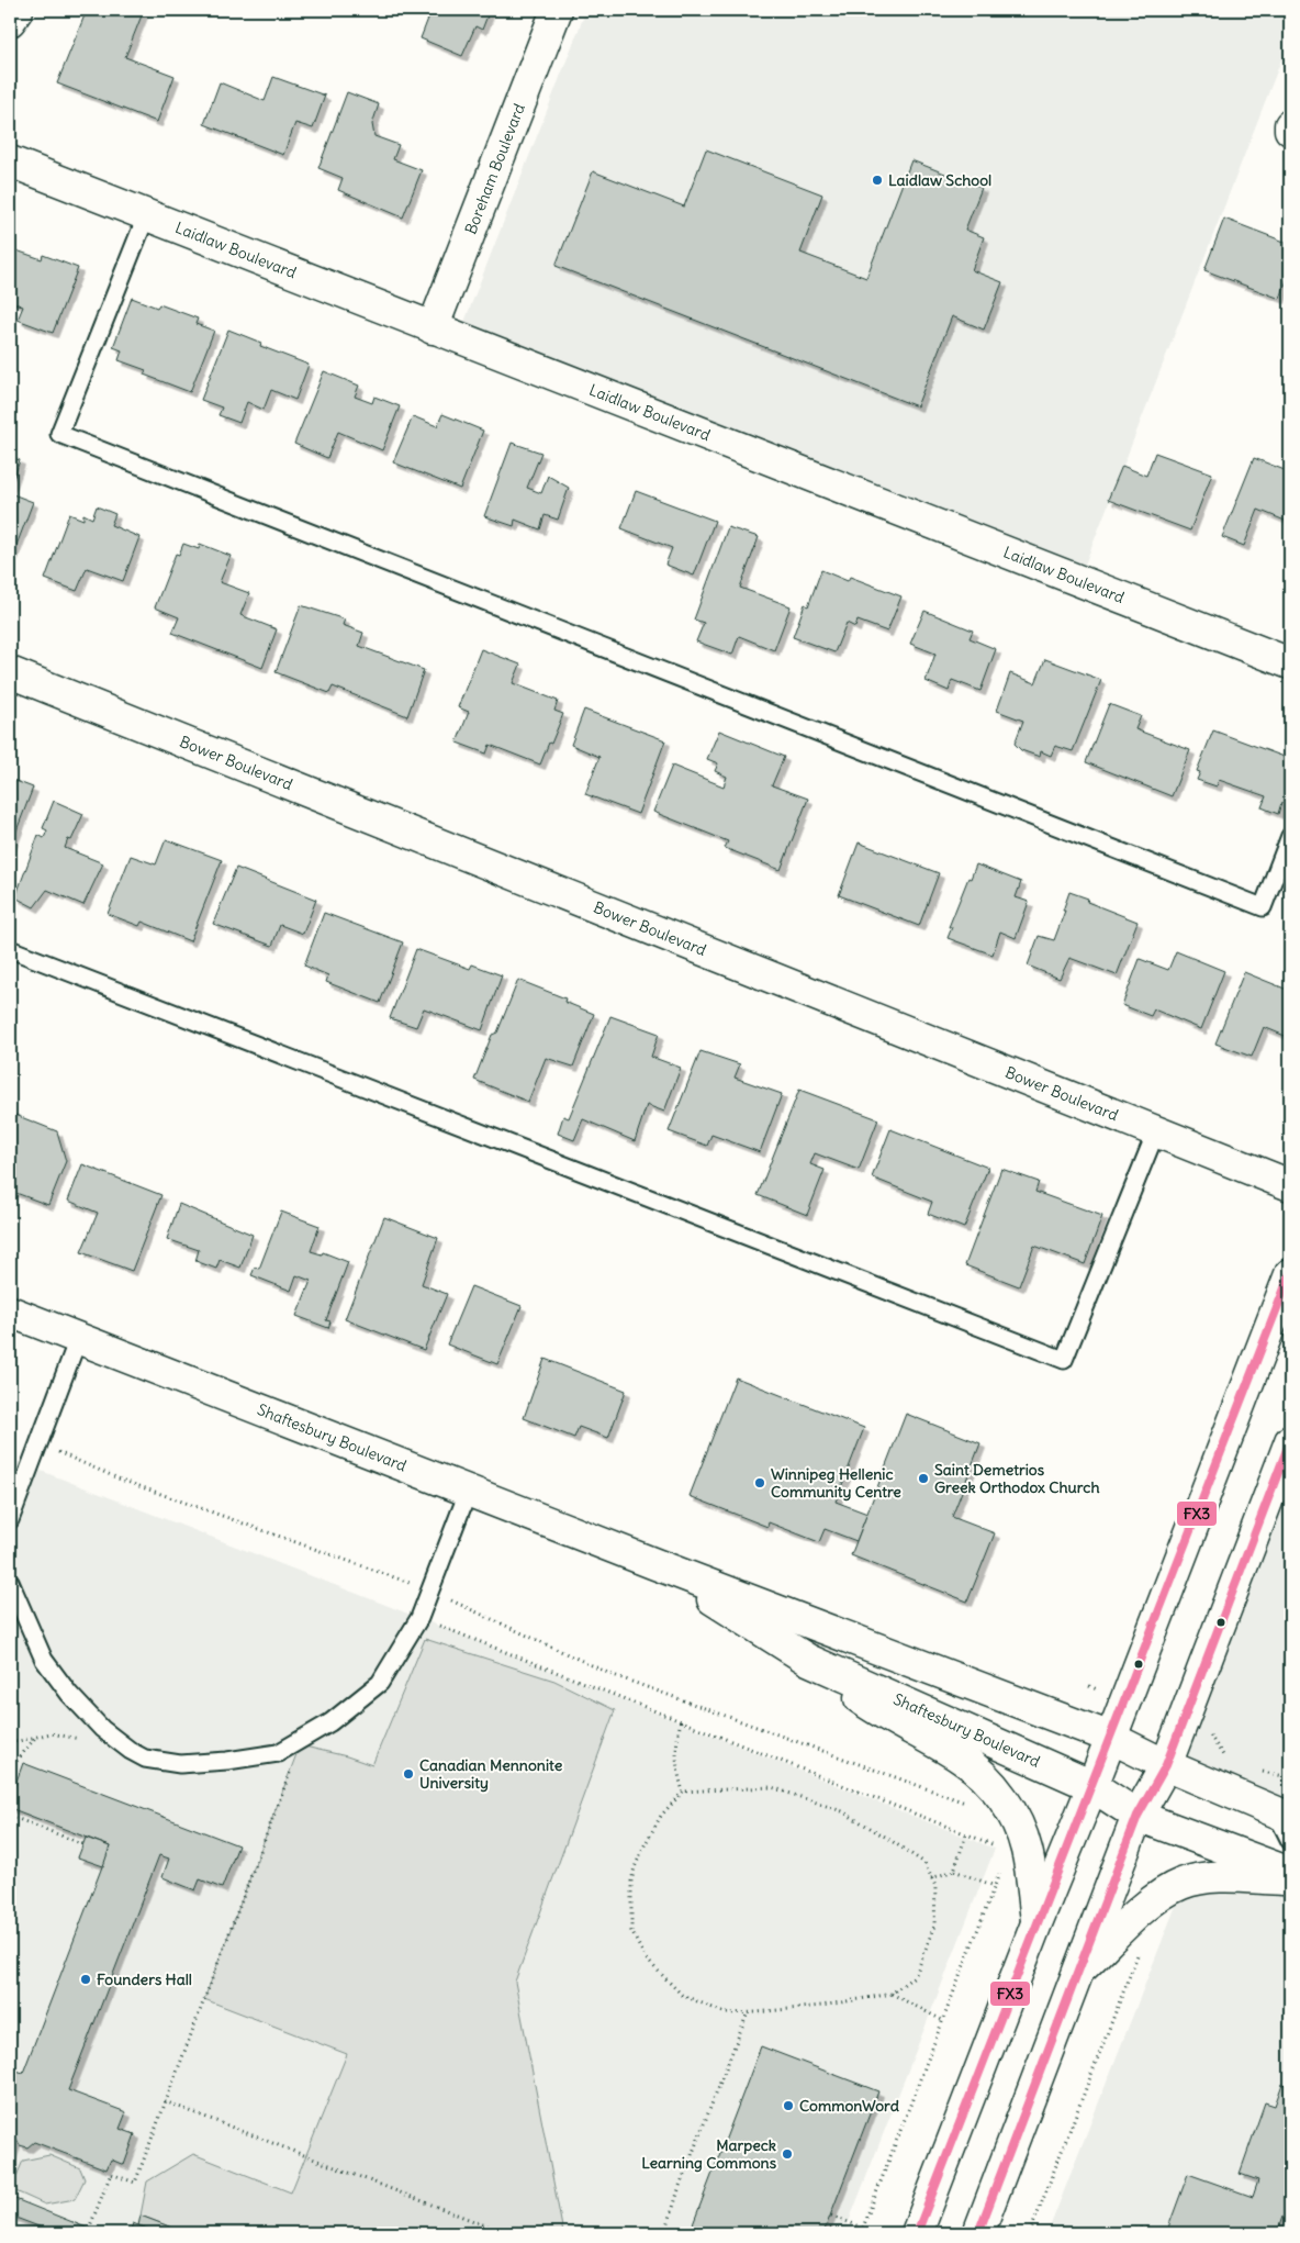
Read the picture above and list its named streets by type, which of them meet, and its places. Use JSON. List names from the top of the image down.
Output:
{
  "streets": {
    "street": [
      "Boreham Boulevard",
      "Laidlaw Boulevard",
      "Bower Boulevard",
      "Shaftesbury Boulevard"
    ]
  },
  "crossings": [
    ["Boreham Boulevard", "Laidlaw Boulevard"]
  ],
  "places": [
    "Laidlaw School",
    "Saint Demetrios Greek Orthodox Church",
    "Winnipeg Hellenic Community Centre",
    "Canadian Mennonite University",
    "Founders Hall",
    "CommonWord",
    "Marpeck Learning Commons"
  ],
  "lines": ["transit line FX3"]
}
